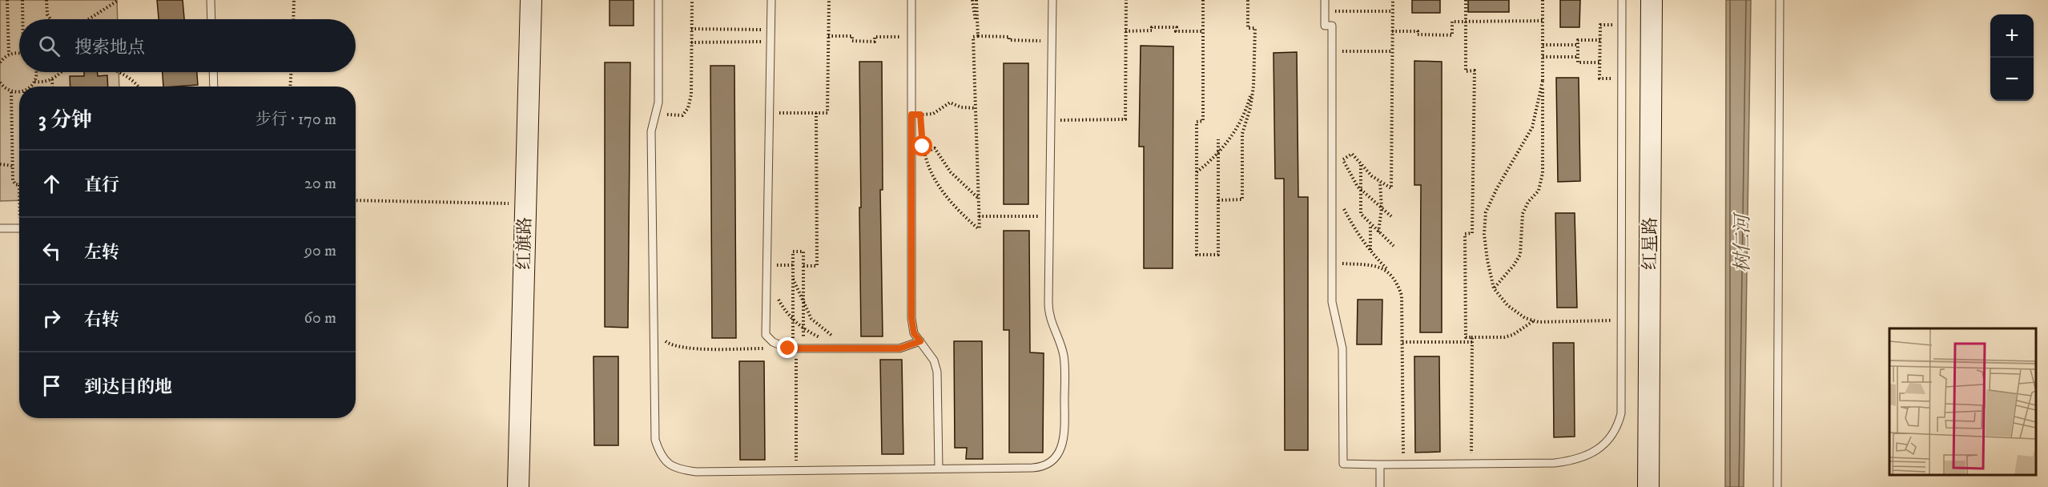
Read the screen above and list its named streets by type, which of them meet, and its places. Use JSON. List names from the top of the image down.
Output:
{
  "streets": {
    "street": ["红旗路", "红星路"]
  },
  "water": ["树仁河"],
  "page": {
    "map_buttons": ["+", "−"],
    "search": "搜索地点",
    "heading": ["3 分钟", "步行 · 170 m"],
    "list": [
      ["直行", "20 m"],
      ["左转", "90 m"],
      ["右转", "60 m"],
      "到达目的地"
    ]
  }
}
